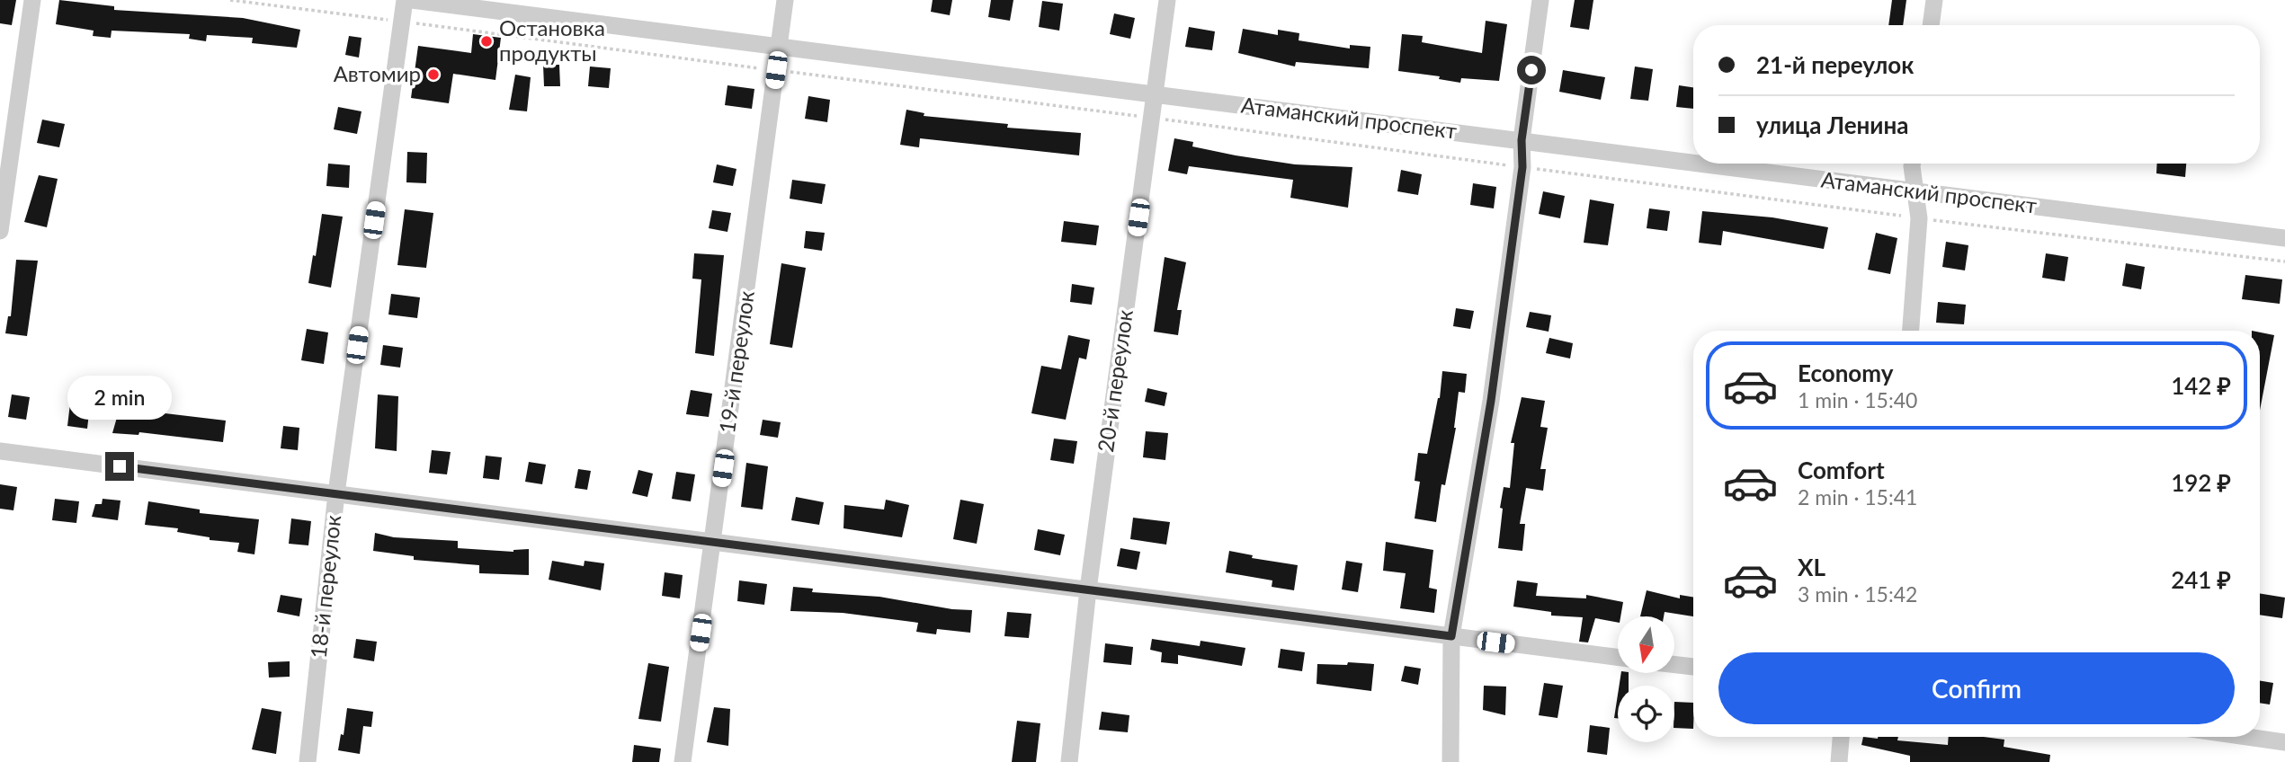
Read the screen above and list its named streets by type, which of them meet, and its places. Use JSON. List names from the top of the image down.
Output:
{
  "streets": {
    "street": [
      "Атаманский проспект",
      "19-й переулок",
      "20-й переулок",
      "18-й переулок"
    ]
  },
  "crossings": [
    ["Атаманский проспект", "19-й переулок"],
    ["Атаманский проспект", "20-й переулок"]
  ],
  "places": ["Остановка продукты", "Автомир"],
  "north": "bottom",
  "page": {
    "banner": ["21-й переулок", "улица Ленина"],
    "list": [
      {
        "name": "Economy",
        "note": "1 min · 15:40",
        "value": "142 ₽"
      },
      {
        "name": "Comfort",
        "note": "2 min · 15:41",
        "value": "192 ₽"
      },
      {
        "name": "XL",
        "note": "3 min · 15:42",
        "value": "241 ₽"
      }
    ],
    "bubble": "2 min",
    "buttons": "Confirm"
  }
}
